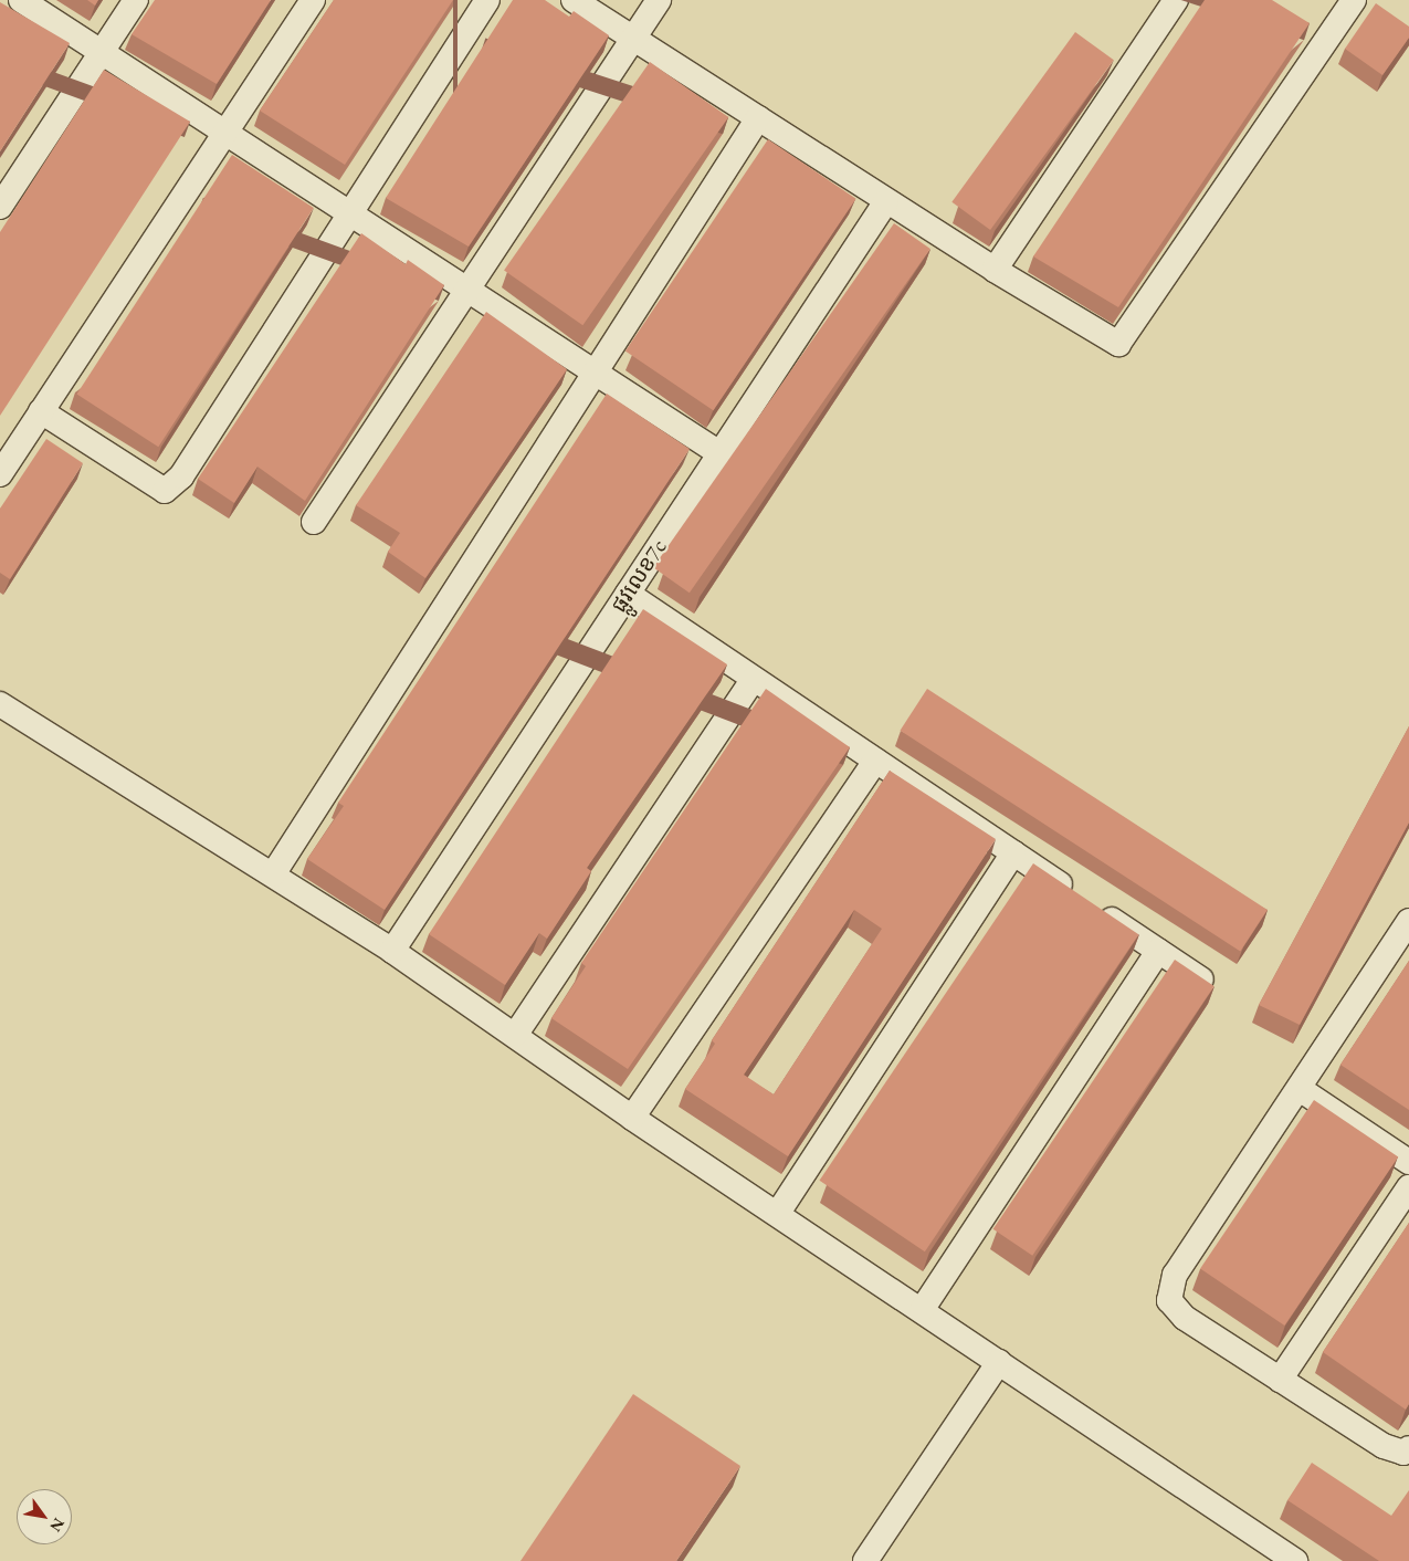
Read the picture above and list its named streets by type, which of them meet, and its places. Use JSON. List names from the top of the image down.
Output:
{
  "streets": {
    "street": ["ផ្លូវលេខ7c"]
  },
  "north": "bottom right"
}
